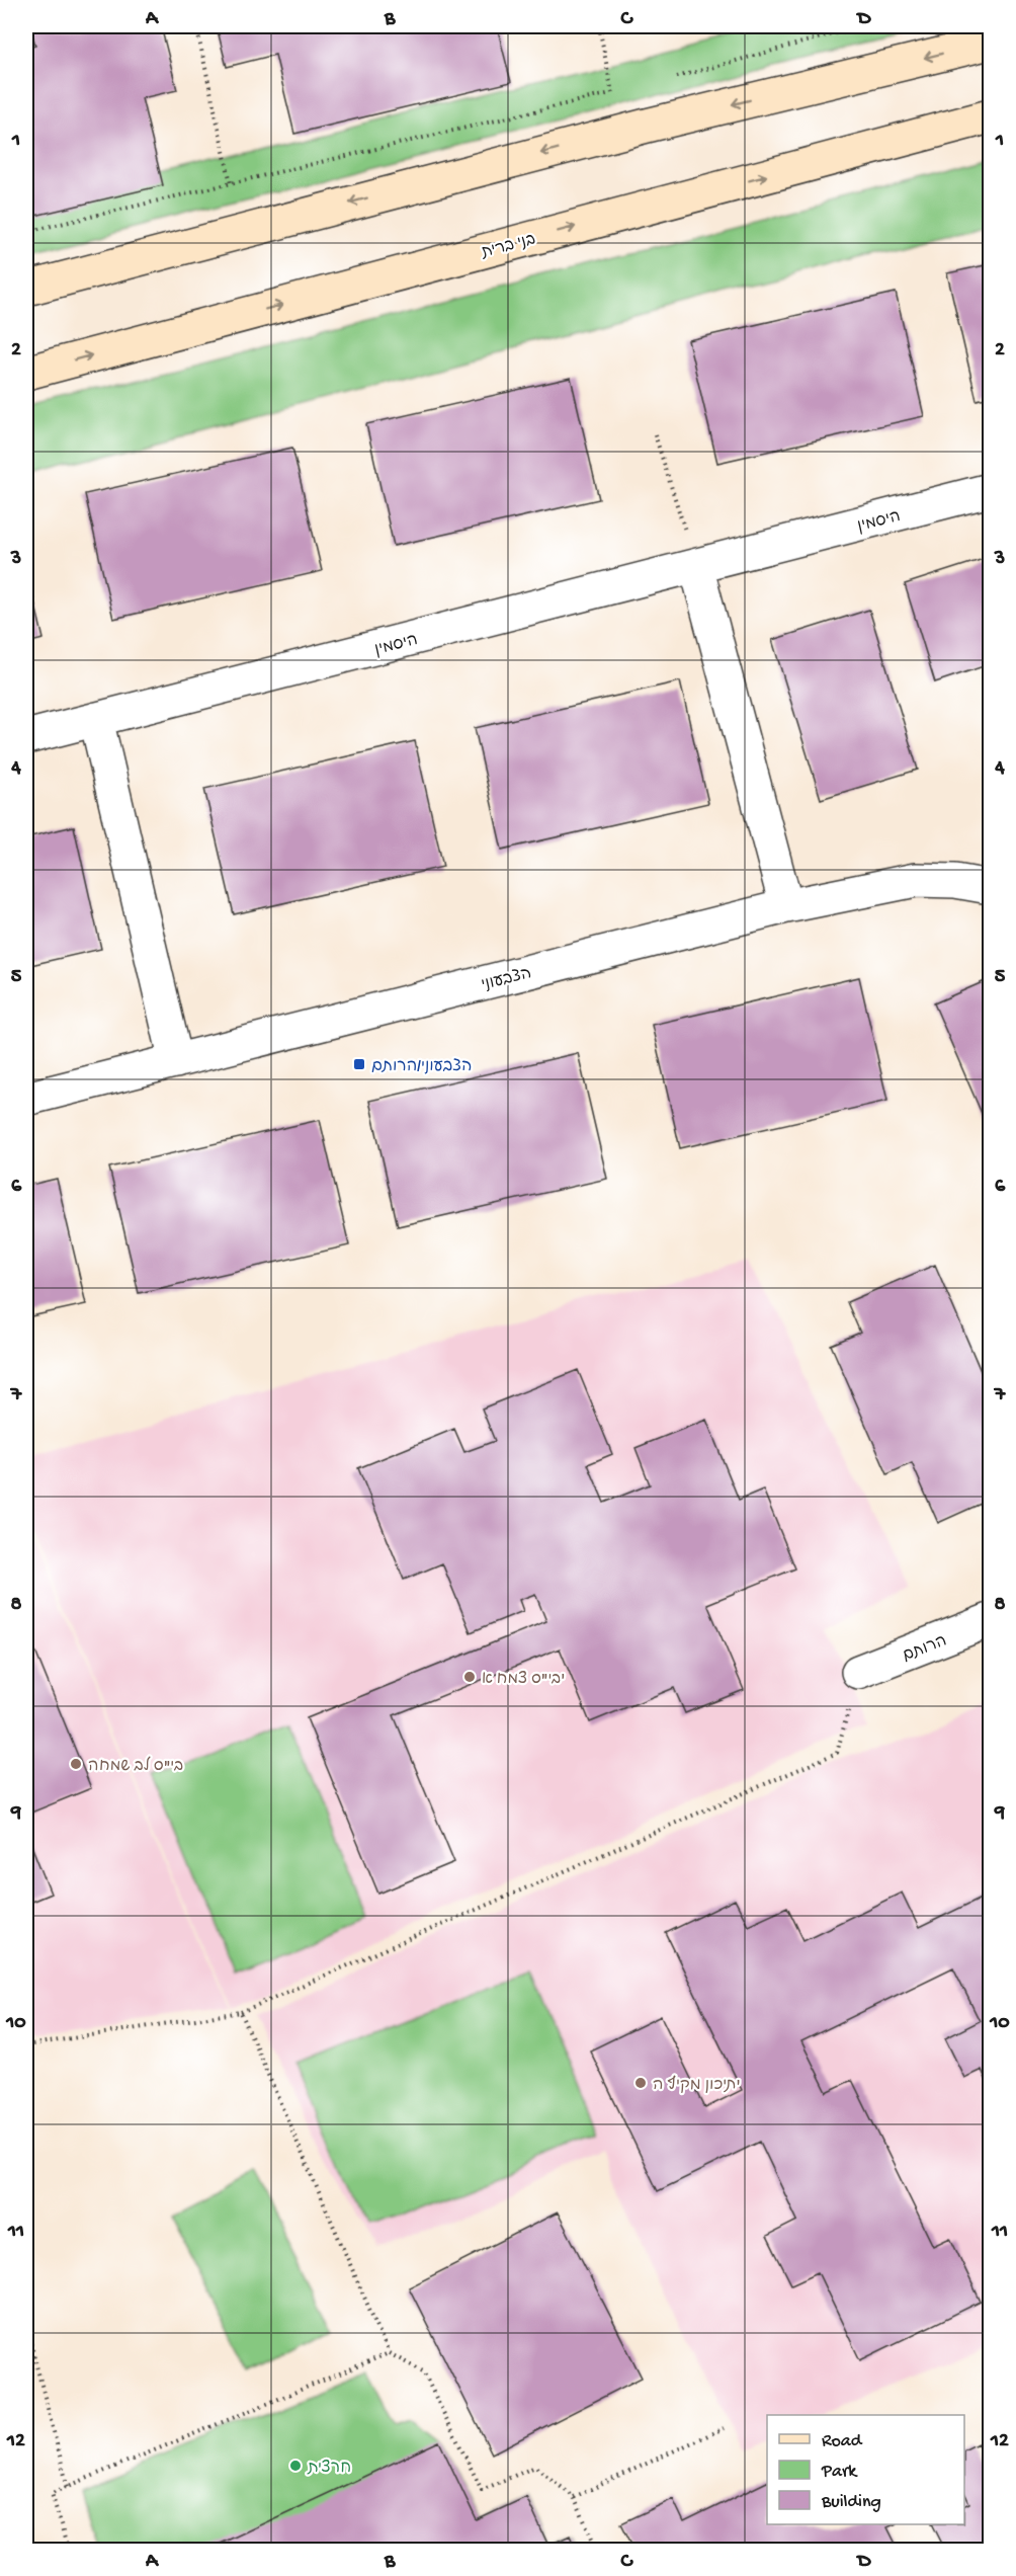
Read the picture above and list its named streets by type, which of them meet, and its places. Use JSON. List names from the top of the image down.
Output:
{
  "streets": {
    "main road": ["בני ברית"],
    "street": ["היסמין", "הצבעוני", "הרותם"]
  },
  "places": {
    "transit": ["הצבעוני/הרותם"],
    "other": [
      "בי\"ס צמח א'",
      "בי\"ס לב שמחה",
      "תיכון מקיף ה'",
      "חרצית"
    ]
  },
  "legend": ["Road", "Park", "Building"],
  "grid": {
    "columns": [
      "A",
      "B",
      "C",
      "D"
    ],
    "rows": [
      "1",
      "2",
      "3",
      "4",
      "5",
      "6",
      "7",
      "8",
      "9",
      "10",
      "11",
      "12"
    ]
  }
}
